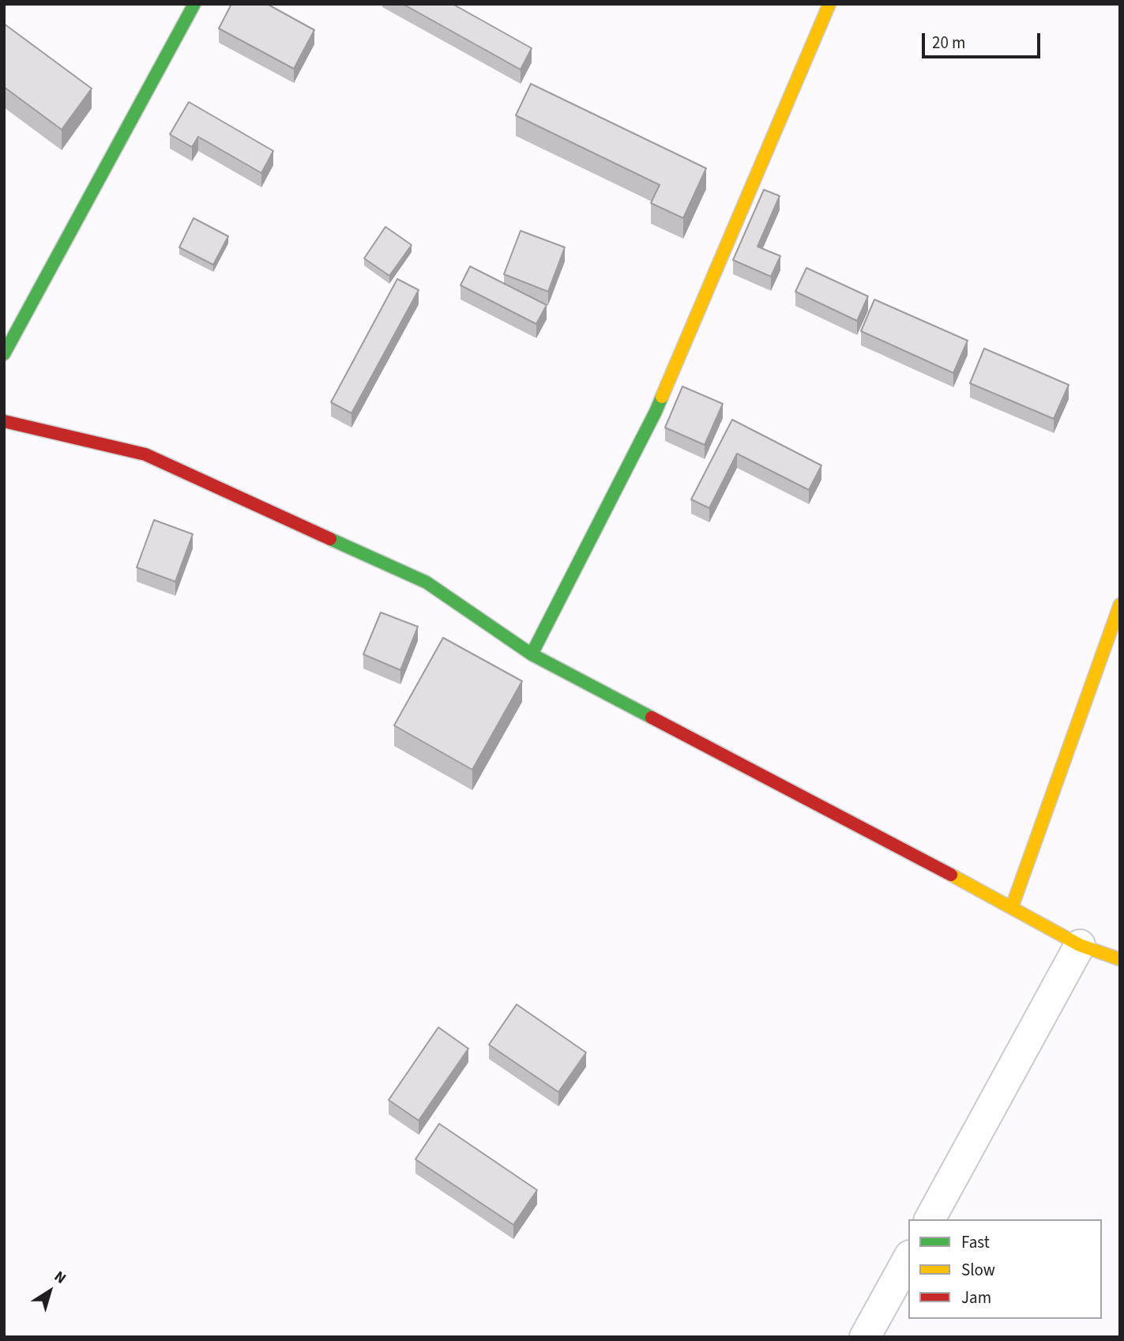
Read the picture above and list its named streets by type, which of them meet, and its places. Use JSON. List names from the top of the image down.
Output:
{
  "legend": ["Fast", "Slow", "Jam"],
  "scale_bar": "20 m",
  "north": "top right"
}
